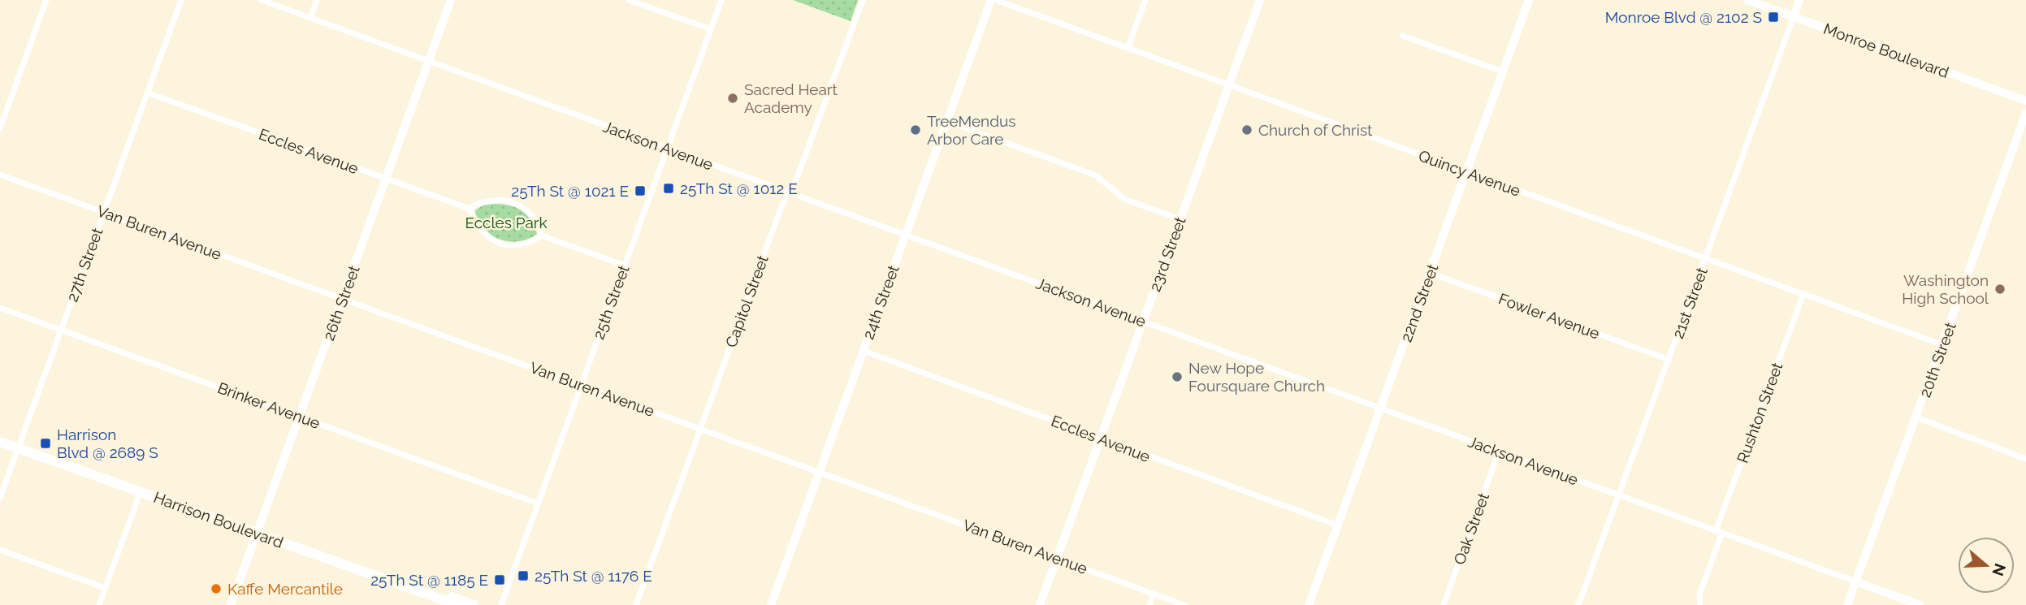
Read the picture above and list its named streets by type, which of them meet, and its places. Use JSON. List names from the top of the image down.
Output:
{
  "streets": {
    "main road": ["Harrison Boulevard"],
    "street": [
      "Monroe Boulevard",
      "Jackson Avenue",
      "Eccles Avenue",
      "Quincy Avenue",
      "Van Buren Avenue",
      "23rd Street",
      "27th Street",
      "Capitol Street",
      "25th Street",
      "24th Street",
      "26th Street",
      "22nd Street",
      "21st Street",
      "Fowler Avenue",
      "20th Street",
      "Brinker Avenue",
      "Rushton Street",
      "Oak Street"
    ]
  },
  "crossings": [
    ["Monroe Boulevard", "21st Street"],
    ["Jackson Avenue", "23rd Street"],
    ["Jackson Avenue", "Capitol Street"],
    ["Jackson Avenue", "25th Street"],
    ["Jackson Avenue", "24th Street"],
    ["Jackson Avenue", "26th Street"],
    ["Jackson Avenue", "22nd Street"],
    ["Jackson Avenue", "21st Street"],
    ["Jackson Avenue", "20th Street"],
    ["Jackson Avenue", "Rushton Street"],
    ["Jackson Avenue", "Oak Street"],
    ["Eccles Avenue", "23rd Street"],
    ["Eccles Avenue", "27th Street"],
    ["Eccles Avenue", "24th Street"],
    ["Eccles Avenue", "26th Street"],
    ["Eccles Avenue", "22nd Street"],
    ["Quincy Avenue", "23rd Street"],
    ["Quincy Avenue", "22nd Street"],
    ["Quincy Avenue", "21st Street"],
    ["Quincy Avenue", "20th Street"],
    ["Quincy Avenue", "Rushton Street"],
    ["Van Buren Avenue", "23rd Street"],
    ["Van Buren Avenue", "27th Street"],
    ["Van Buren Avenue", "Capitol Street"],
    ["Van Buren Avenue", "25th Street"],
    ["Van Buren Avenue", "24th Street"],
    ["Van Buren Avenue", "26th Street"],
    ["27th Street", "Brinker Avenue"],
    ["27th Street", "Harrison Boulevard"],
    ["25th Street", "Brinker Avenue"],
    ["26th Street", "Brinker Avenue"],
    ["26th Street", "Harrison Boulevard"],
    ["22nd Street", "Fowler Avenue"],
    ["21st Street", "Fowler Avenue"]
  ],
  "parks": ["Eccles Park"],
  "places": {
    "transit": [
      "Monroe Blvd @ 2102 S",
      "25Th St @ 1012 E",
      "25Th St @ 1021 E",
      "Harrison Blvd @ 2689 S",
      "25Th St @ 1176 E",
      "25Th St @ 1185 E"
    ],
    "other": [
      "Sacred Heart Academy",
      "TreeMendus Arbor Care",
      "Church of Christ",
      "Washington High School",
      "New Hope Foursquare Church",
      "Kaffe Mercantile"
    ]
  },
  "north": "right"
}
